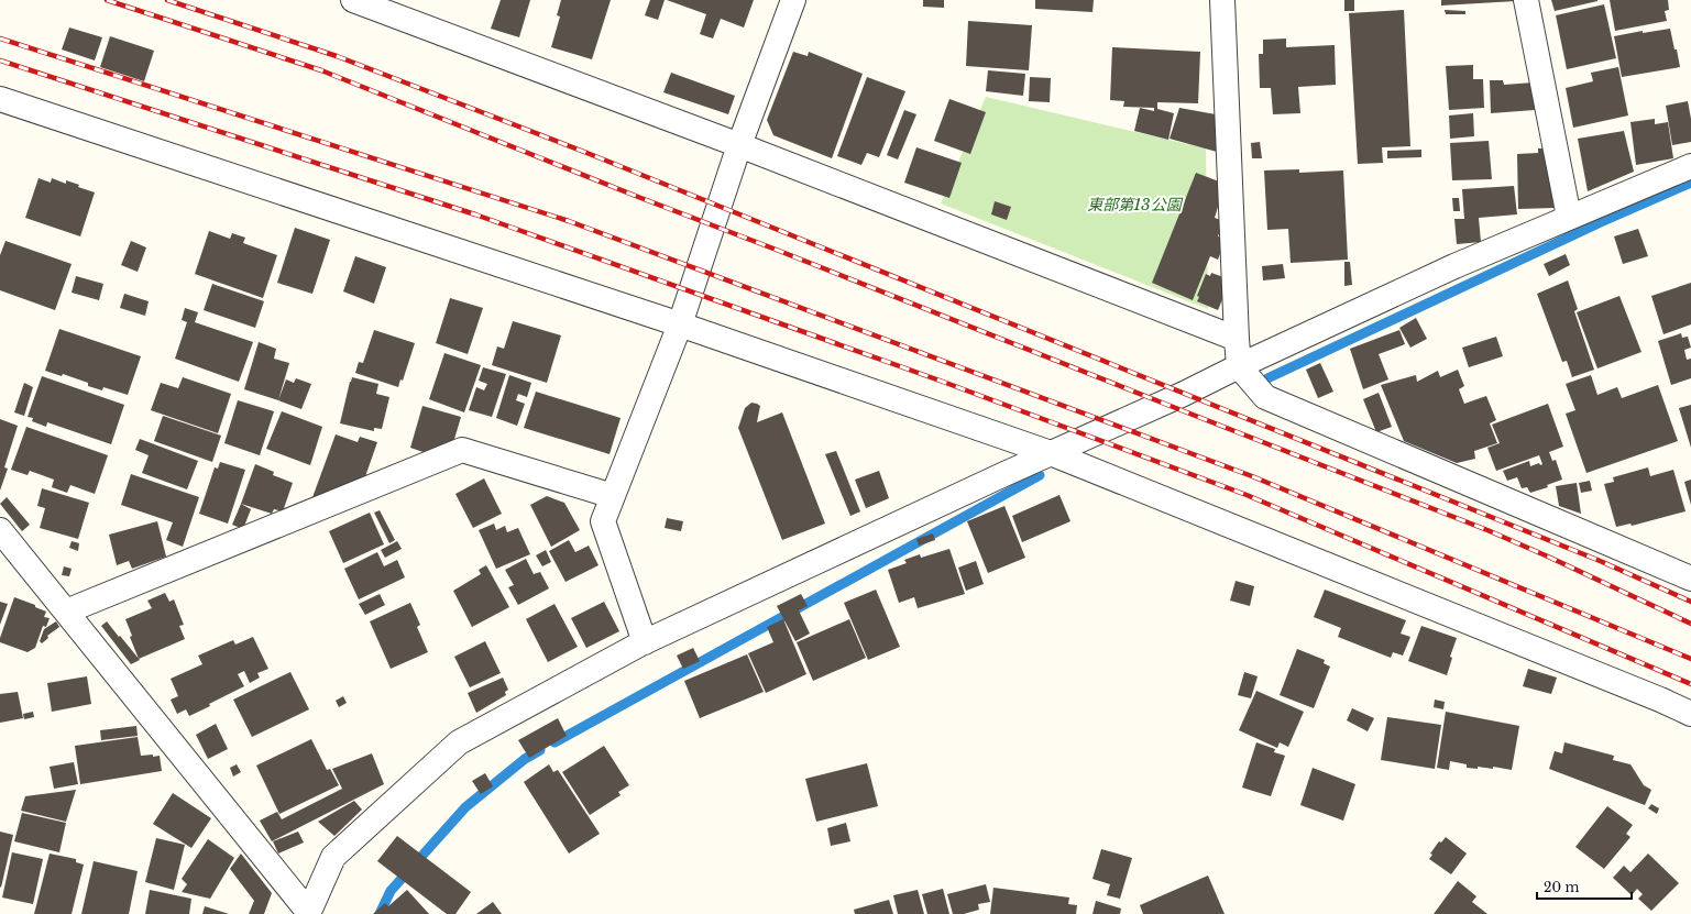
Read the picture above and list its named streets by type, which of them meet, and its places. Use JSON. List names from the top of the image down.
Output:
{
  "parks": ["東部第13公園"],
  "scale_bar": "20 m"
}
